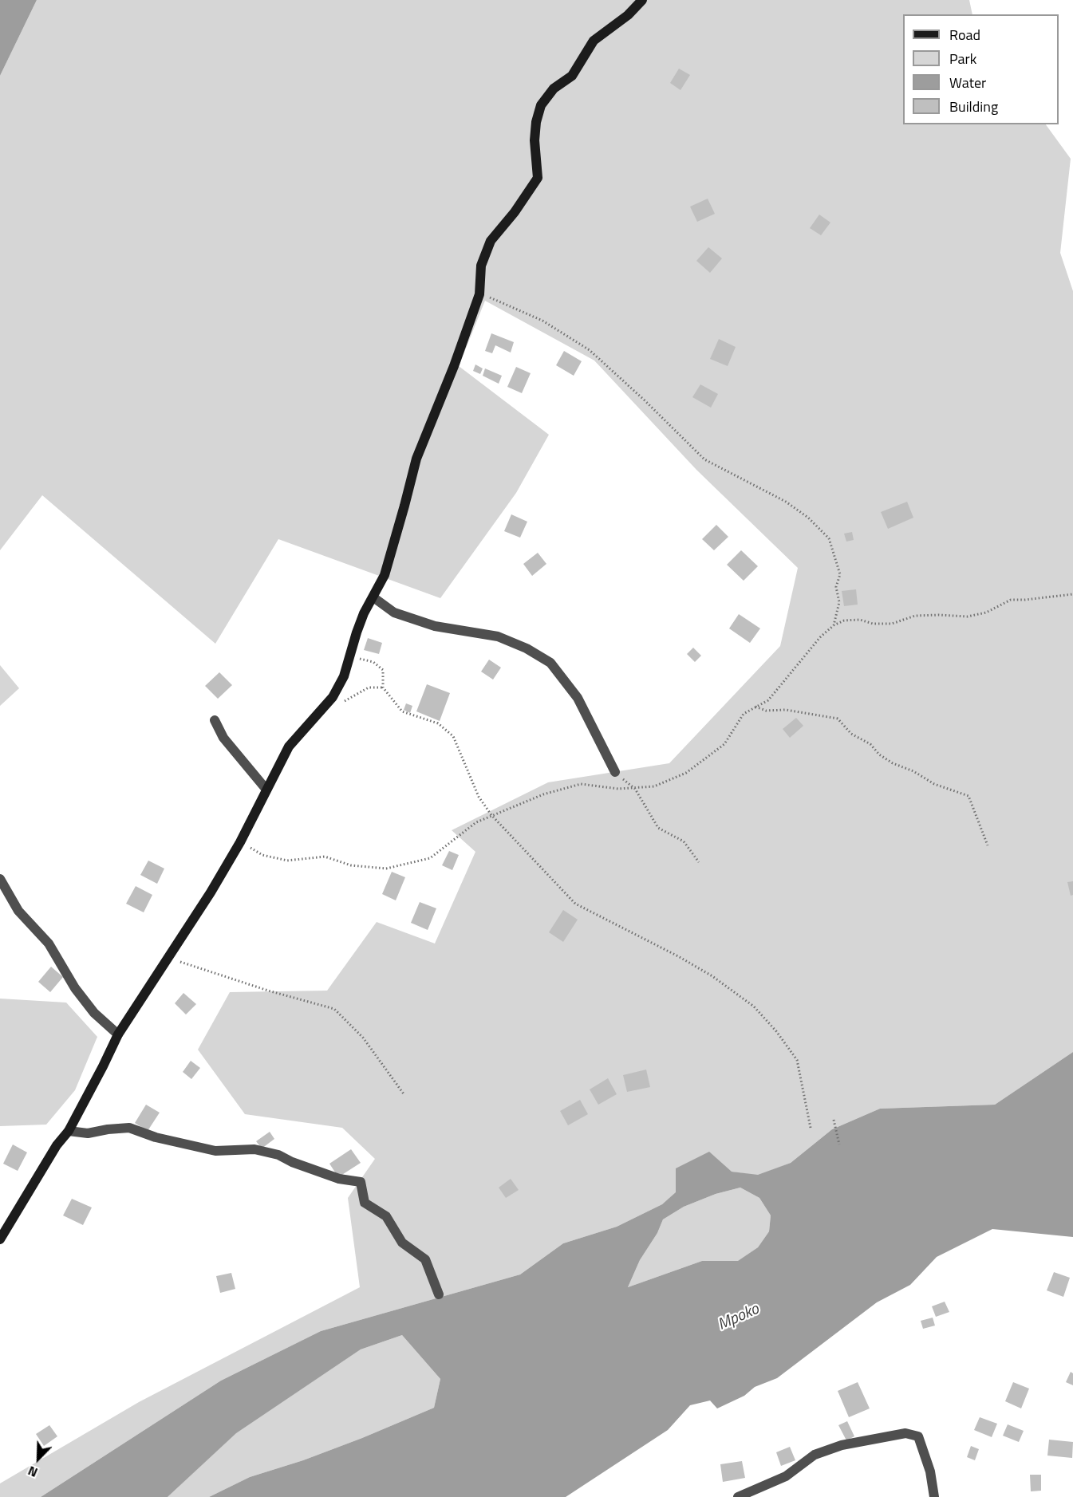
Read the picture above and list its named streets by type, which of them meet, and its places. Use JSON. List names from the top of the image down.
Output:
{
  "water": ["Mpoko"],
  "legend": [
    "Road",
    "Park",
    "Water",
    "Building"
  ],
  "north": "bottom left"
}
